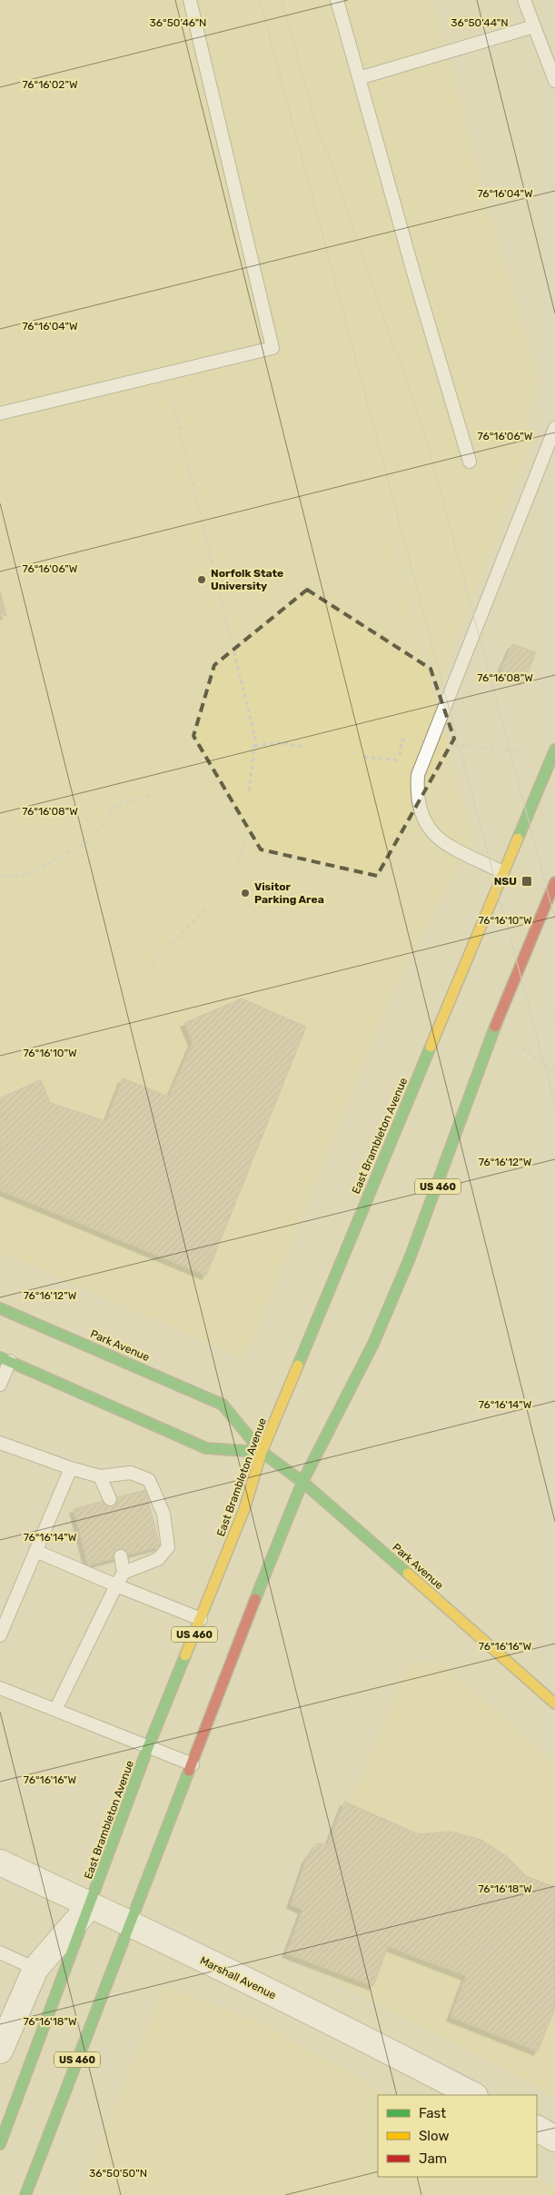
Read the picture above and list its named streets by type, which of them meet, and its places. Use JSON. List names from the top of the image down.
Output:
{
  "streets": {
    "main road": ["East Brambleton Avenue", "US 460", "Park Avenue"],
    "street": ["Marshall Avenue"]
  },
  "crossings": [
    ["East Brambleton Avenue", "Park Avenue"],
    ["East Brambleton Avenue", "Marshall Avenue"],
    ["US 460", "Park Avenue"],
    ["US 460", "Marshall Avenue"]
  ],
  "places": {
    "other": ["Norfolk State University", "Visitor Parking Area"],
    "transit": ["NSU"]
  },
  "legend": ["Fast", "Slow", "Jam"],
  "coordinates": [
    "36°50'46\"N",
    "36°50'44\"N",
    "76°16'02\"W",
    "76°16'04\"W",
    "76°16'06\"W",
    "76°16'08\"W",
    "76°16'10\"W",
    "76°16'12\"W",
    "76°16'14\"W",
    "76°16'16\"W",
    "76°16'18\"W",
    "36°50'50\"N"
  ]
}
